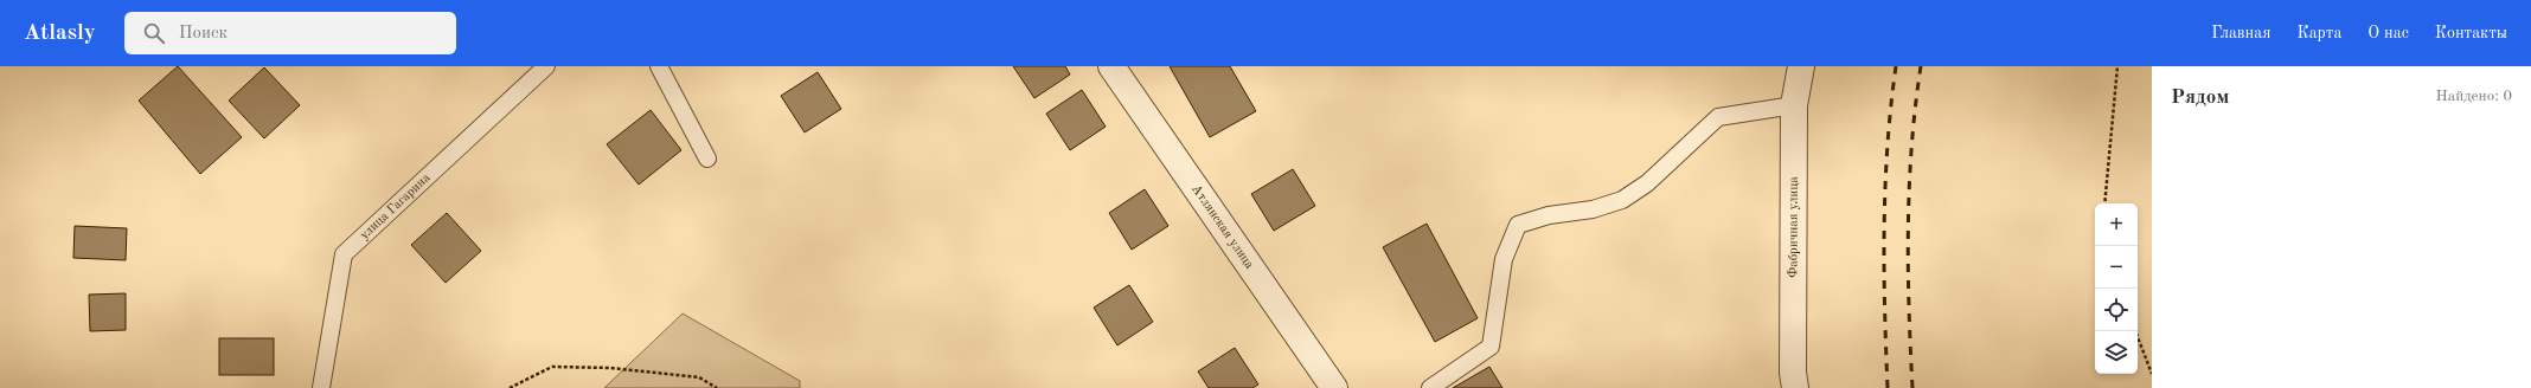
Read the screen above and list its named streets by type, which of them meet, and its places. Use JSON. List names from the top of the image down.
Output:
{
  "streets": {
    "street": ["Атлянская улица", "Фабричная улица"],
    "lane": ["улица Гагарина"]
  },
  "page": {
    "header": "Atlasly",
    "search": "Поиск",
    "nav": [
      "Главная",
      "Карта",
      "О нас",
      "Контакты"
    ],
    "heading": ["Рядом", "Найдено: 0"],
    "map_buttons": ["+", "−"]
  }
}
